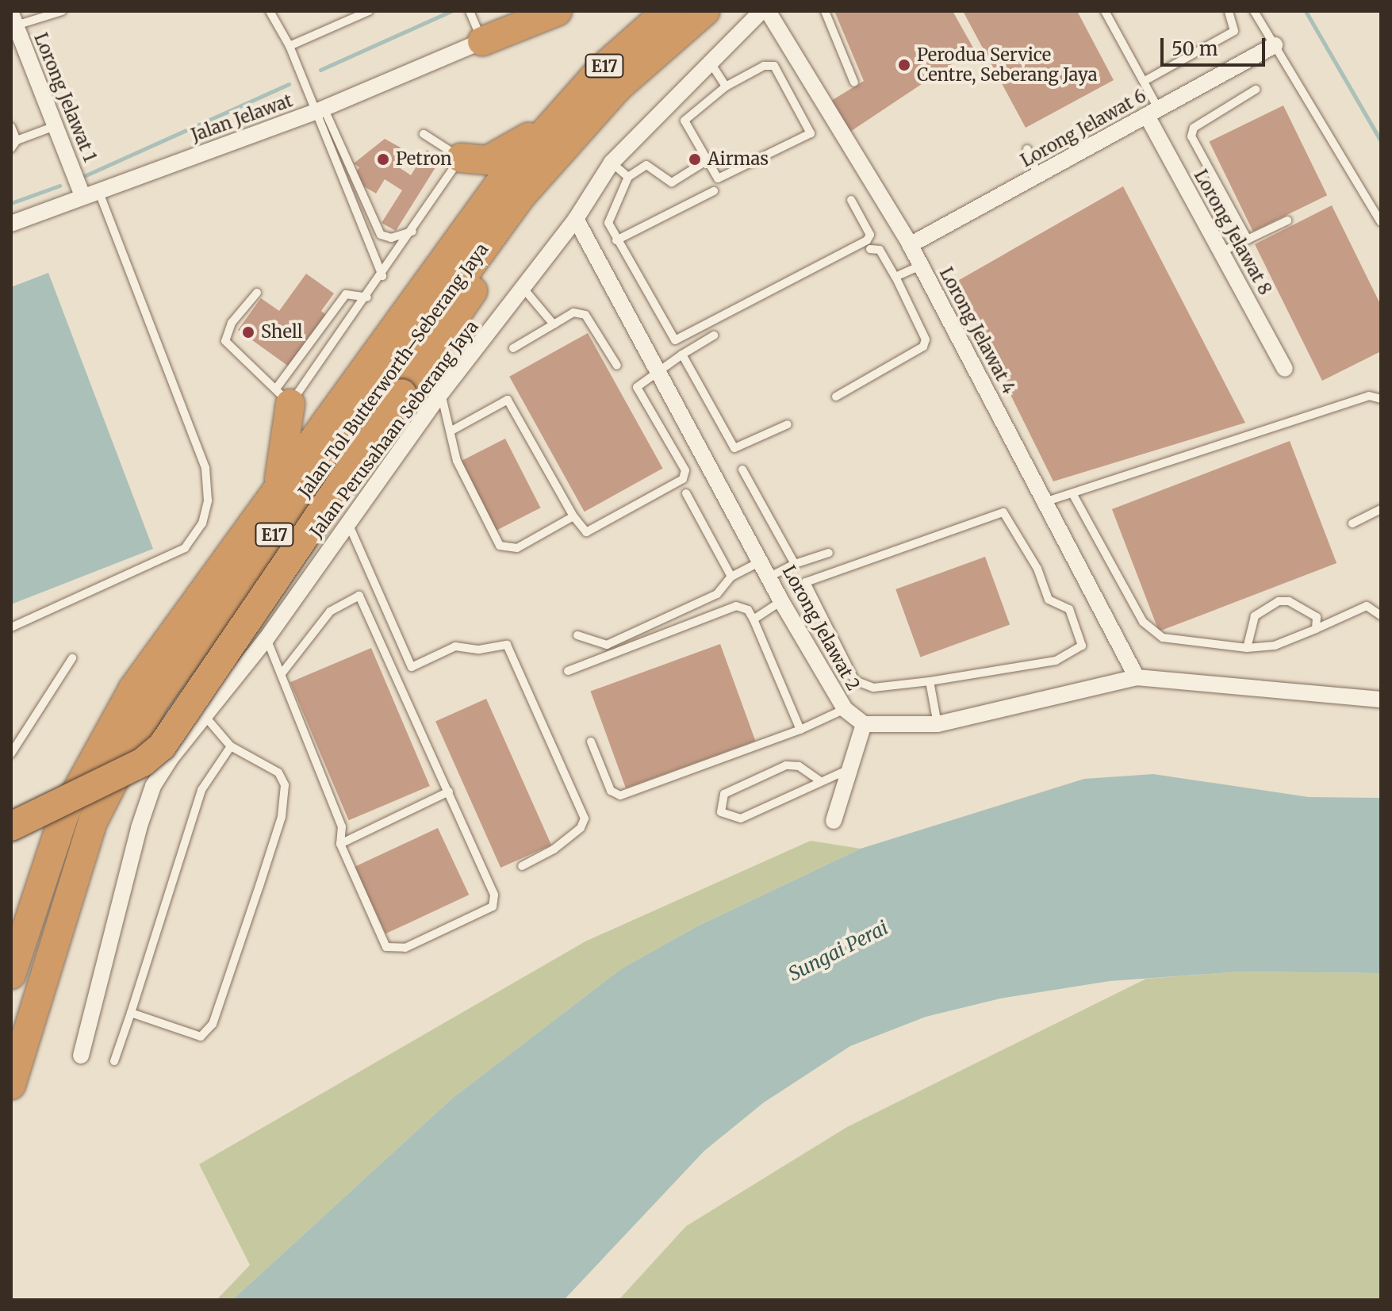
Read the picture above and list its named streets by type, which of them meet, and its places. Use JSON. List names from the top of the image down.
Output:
{
  "streets": {
    "highway": ["E17", "Jalan Tol Butterworth–Seberang Jaya"],
    "street": [
      "Lorong Jelawat 1",
      "Jalan Jelawat",
      "Lorong Jelawat 6",
      "Lorong Jelawat 8",
      "Lorong Jelawat 4",
      "Jalan Perusahaan Seberang Jaya",
      "Lorong Jelawat 2"
    ]
  },
  "crossings": [
    ["Lorong Jelawat 1", "Jalan Jelawat"],
    ["Lorong Jelawat 6", "Lorong Jelawat 8"],
    ["Lorong Jelawat 6", "Lorong Jelawat 4"],
    ["Jalan Perusahaan Seberang Jaya", "Lorong Jelawat 2"]
  ],
  "water": ["Sungai Perai"],
  "places": [
    "Perodua Service Centre, Seberang Jaya",
    "Petron",
    "Airmas",
    "Shell"
  ],
  "scale_bar": "50 m"
}
